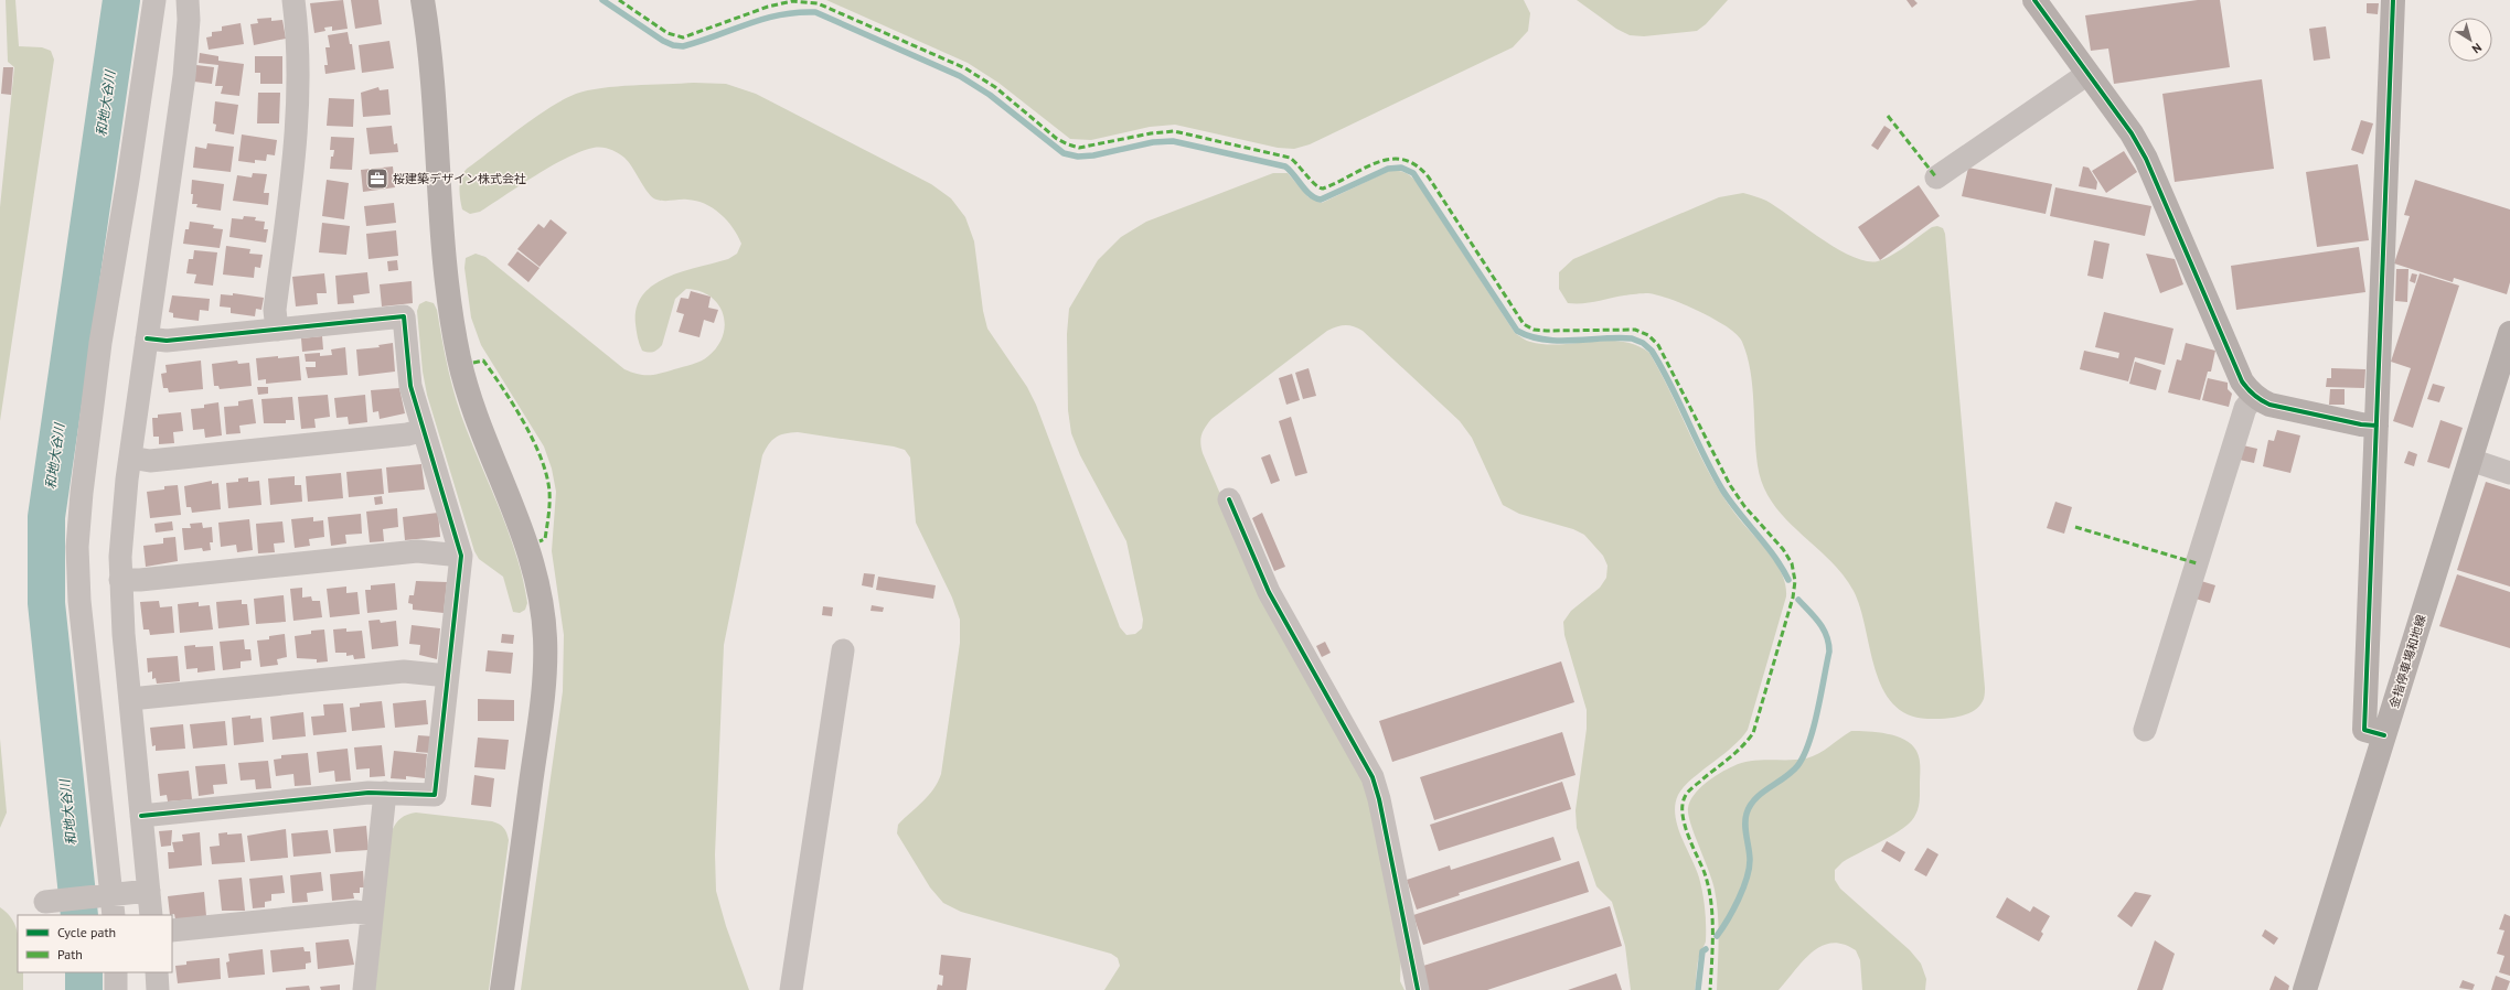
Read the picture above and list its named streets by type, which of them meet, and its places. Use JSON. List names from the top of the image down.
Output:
{
  "streets": {
    "street": ["金指停車場和地線"]
  },
  "water": ["和地大谷川"],
  "places": {
    "office": ["桜建築デザイン株式会社"]
  },
  "legend": ["Cycle path", "Path"],
  "north": "bottom right"
}
